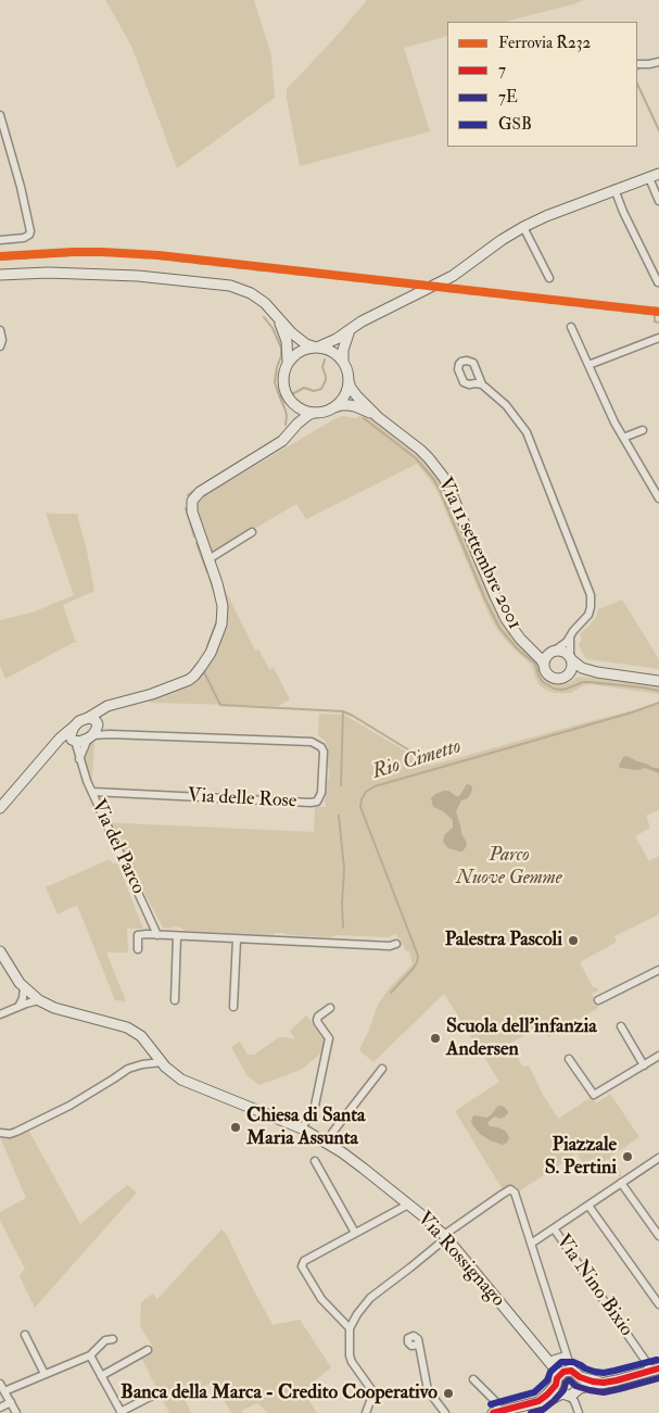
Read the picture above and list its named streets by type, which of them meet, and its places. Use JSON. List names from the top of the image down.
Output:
{
  "streets": {
    "street": [
      "Via 11 settembre 2001",
      "Via delle Rose",
      "Via del Parco",
      "Via Rossignago",
      "Via Nino Bixio"
    ]
  },
  "crossings": [
    ["Via delle Rose", "Via del Parco"]
  ],
  "water": ["Rio Cimetto"],
  "parks": ["Parco Nuove Gemme"],
  "places": [
    "Palestra Pascoli",
    "Scuola dell'infanzia Andersen",
    "Chiesa di Santa Maria Assunta",
    "Piazzale S. Pertini",
    "Banca della Marca - Credito Cooperativo"
  ],
  "lines": [
    "rail line R232",
    "transit line GSB",
    "transit line 7",
    "transit line 7E"
  ],
  "legend": [
    "Ferrovia R232",
    "7",
    "7E",
    "GSB"
  ]
}
